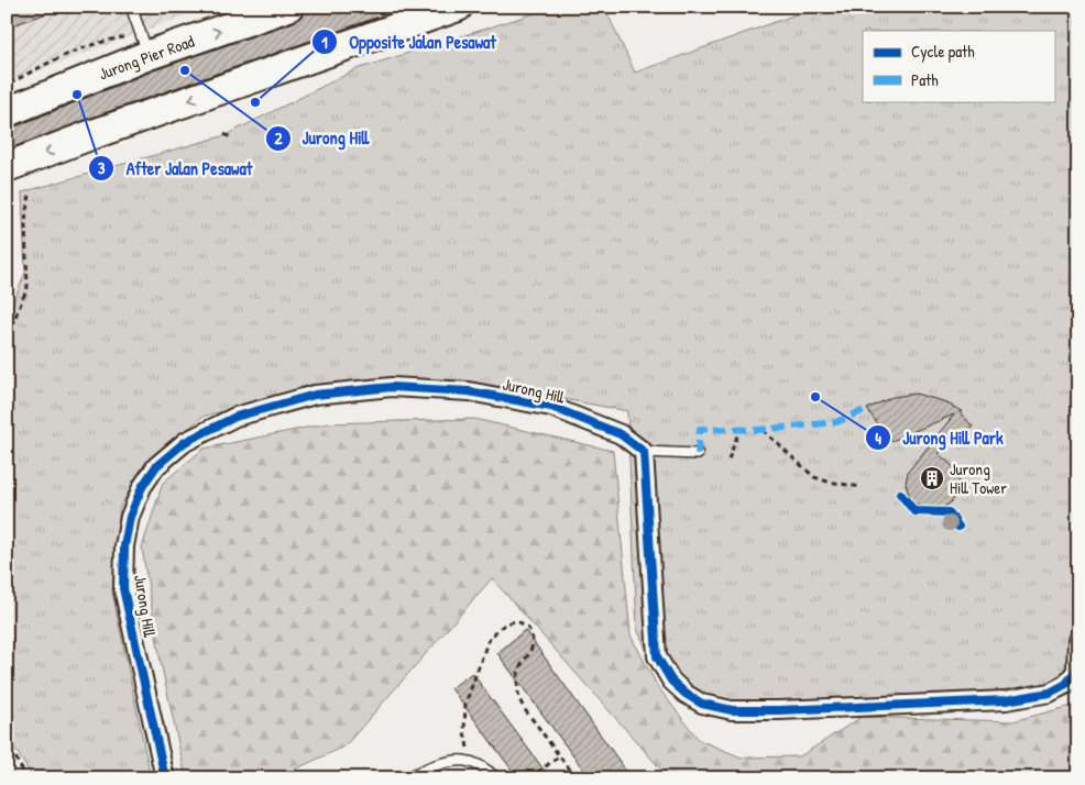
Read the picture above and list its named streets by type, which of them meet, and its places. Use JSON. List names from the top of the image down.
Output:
{
  "streets": {
    "main road": ["Jurong Pier Road"],
    "street": ["Jurong Hill"]
  },
  "places": {
    "other": [
      "Jurong Hill",
      "After Jalan Pesawat",
      "Opposite Jalan Pesawat",
      "Jurong Hill Park"
    ],
    "building": ["Jurong Hill Tower"]
  },
  "legend": ["Cycle path", "Path"]
}
